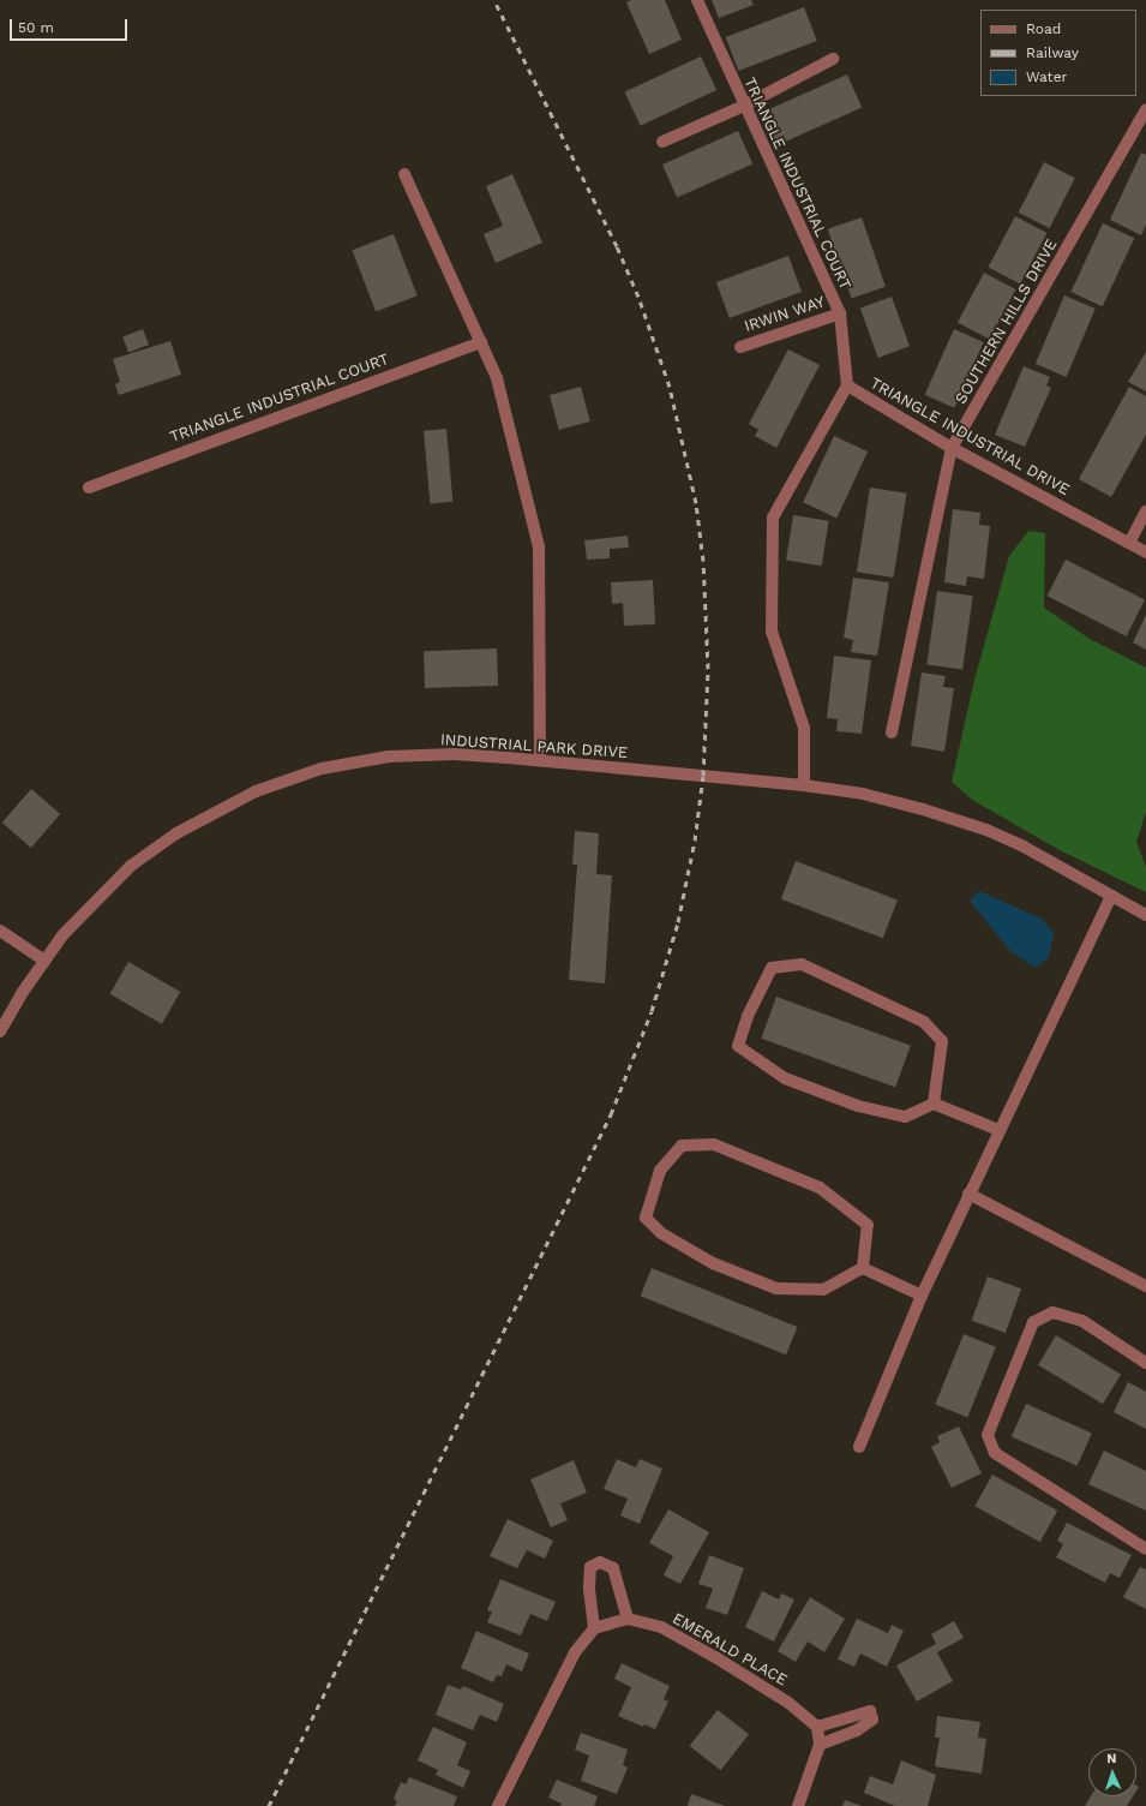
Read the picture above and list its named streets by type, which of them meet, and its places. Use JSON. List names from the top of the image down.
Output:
{
  "streets": {
    "street": [
      "TRIANGLE INDUSTRIAL COURT",
      "IRWIN WAY",
      "SOUTHERN HILLS DRIVE",
      "TRIANGLE INDUSTRIAL DRIVE",
      "INDUSTRIAL PARK DRIVE",
      "EMERALD PLACE"
    ]
  },
  "crossings": [
    ["TRIANGLE INDUSTRIAL COURT", "IRWIN WAY"],
    ["TRIANGLE INDUSTRIAL COURT", "TRIANGLE INDUSTRIAL DRIVE"],
    ["SOUTHERN HILLS DRIVE", "TRIANGLE INDUSTRIAL DRIVE"],
    ["TRIANGLE INDUSTRIAL DRIVE", "INDUSTRIAL PARK DRIVE"]
  ],
  "legend": ["Road", "Railway", "Water"],
  "scale_bar": "50 m",
  "north": "top"
}
